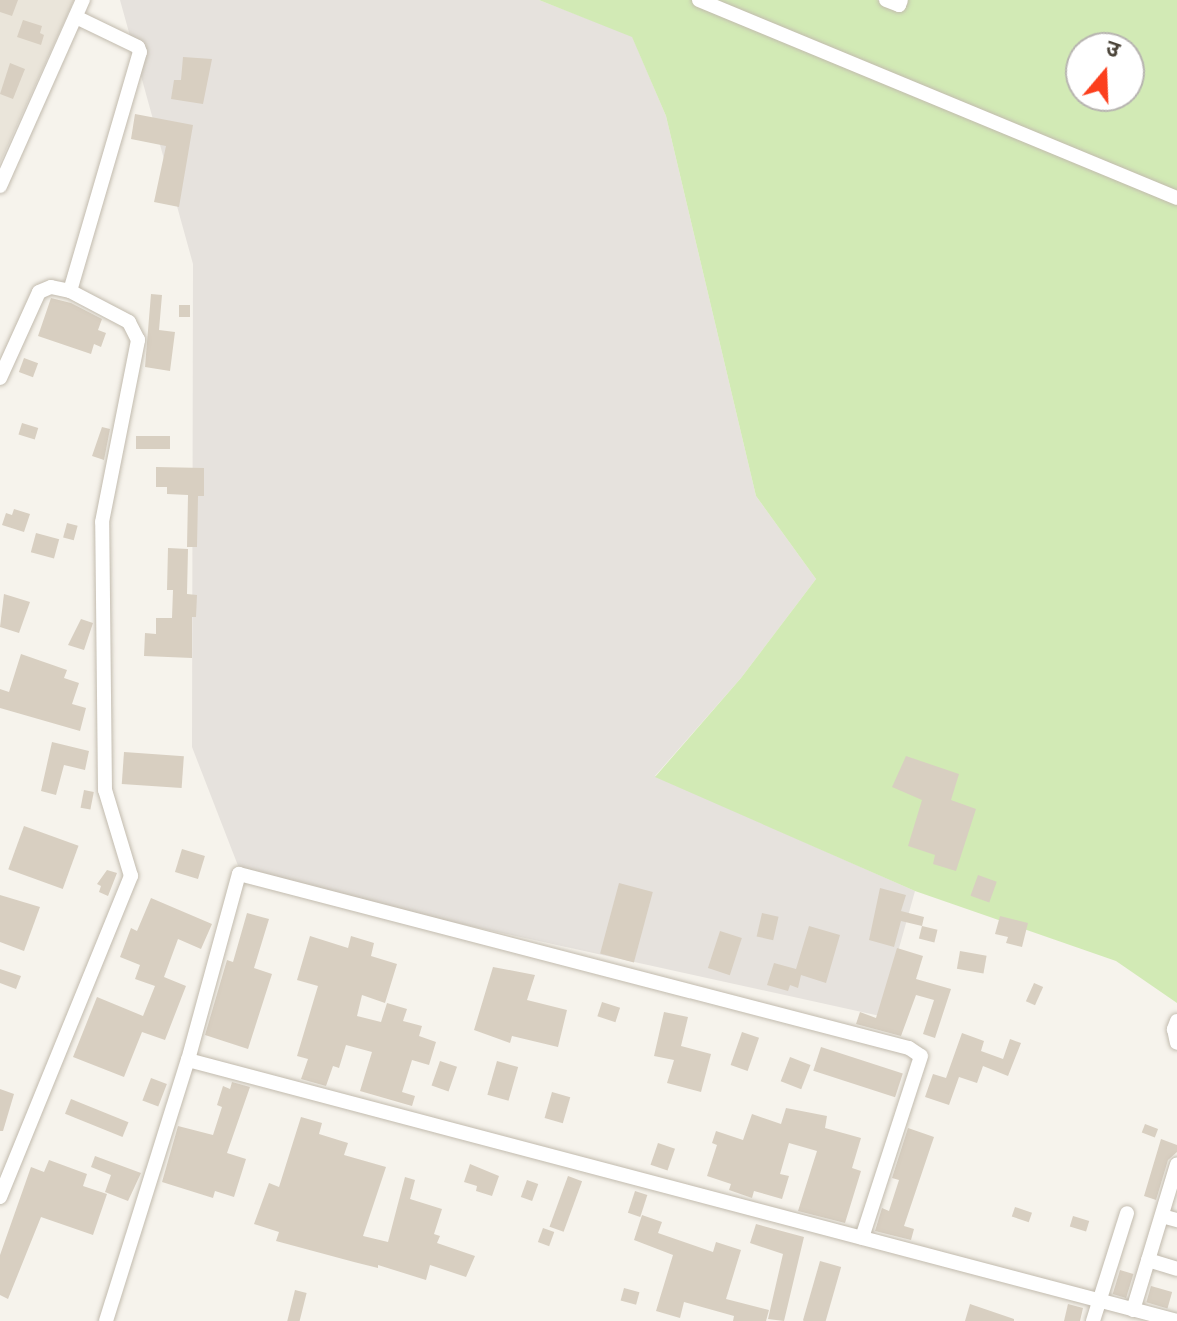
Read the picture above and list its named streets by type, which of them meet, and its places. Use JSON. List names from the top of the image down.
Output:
{
  "north": "top"
}
